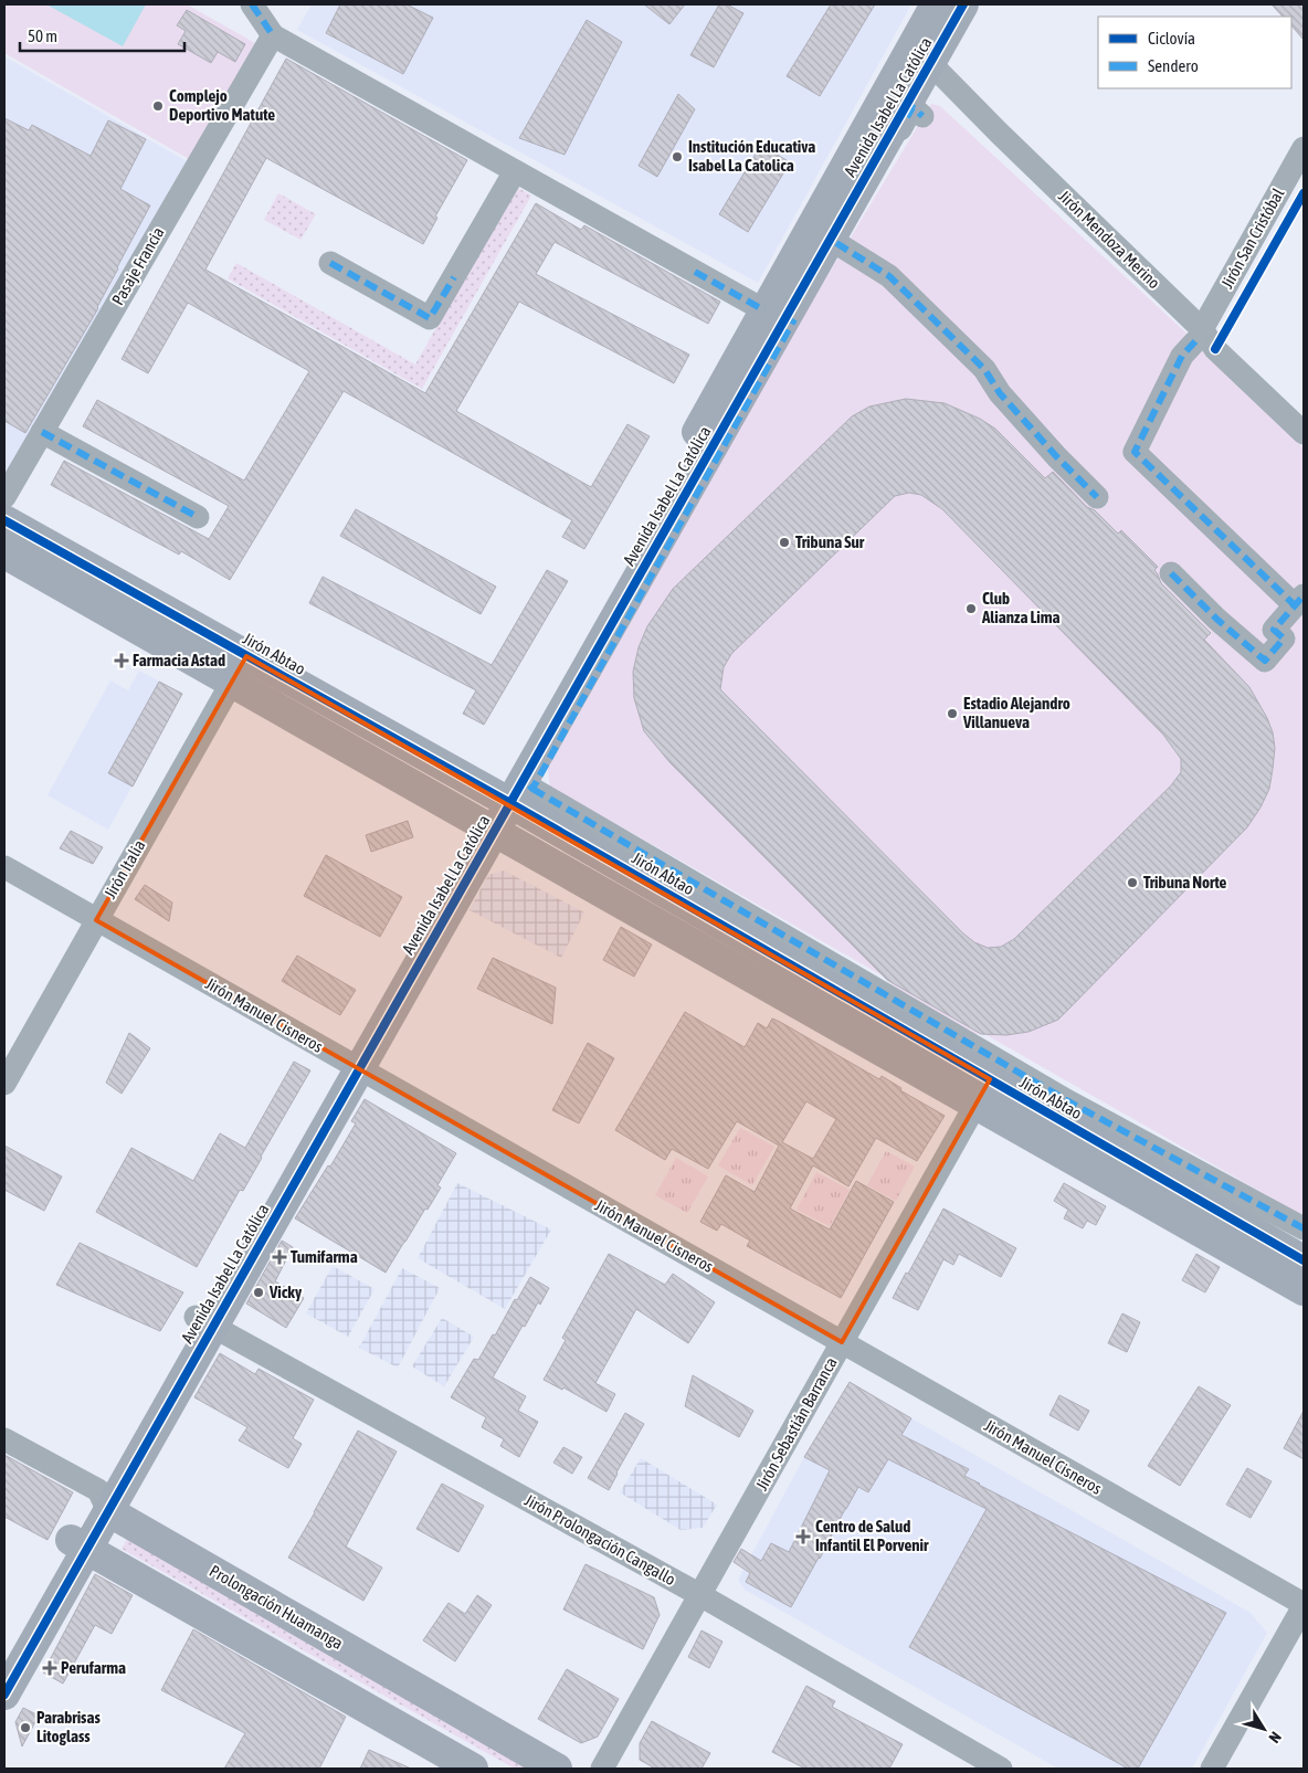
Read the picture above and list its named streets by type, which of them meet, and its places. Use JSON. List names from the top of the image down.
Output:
{
  "streets": {
    "street": [
      "Avenida Isabel La Católica",
      "Jirón San Cristóbal",
      "Jirón Mendoza Merino",
      "Pasaje Francia",
      "Jirón Abtao",
      "Jirón Italia",
      "Jirón Manuel Cisneros",
      "Jirón Sebastián Barranca",
      "Jirón Prolongación Cangallo",
      "Prolongación Huamanga"
    ]
  },
  "crossings": [
    ["Avenida Isabel La Católica", "Jirón Mendoza Merino"],
    ["Avenida Isabel La Católica", "Jirón Abtao"],
    ["Avenida Isabel La Católica", "Jirón Manuel Cisneros"],
    ["Avenida Isabel La Católica", "Jirón Prolongación Cangallo"],
    ["Avenida Isabel La Católica", "Prolongación Huamanga"],
    ["Jirón San Cristóbal", "Jirón Mendoza Merino"],
    ["Jirón Abtao", "Jirón Italia"],
    ["Jirón Abtao", "Jirón Sebastián Barranca"],
    ["Jirón Italia", "Jirón Manuel Cisneros"],
    ["Jirón Manuel Cisneros", "Jirón Sebastián Barranca"],
    ["Jirón Sebastián Barranca", "Jirón Prolongación Cangallo"]
  ],
  "places": {
    "other": [
      "Complejo Deportivo Matute",
      "Institución Educativa Isabel La Catolica",
      "Tribuna Sur",
      "Club Alianza Lima",
      "Estadio Alejandro Villanueva",
      "Tribuna Norte",
      "Vicky",
      "Parabrisas Litoglass"
    ],
    "health": [
      "Farmacia Astad",
      "Tumifarma",
      "Centro de Salud Infantil El Porvenir",
      "Perufarma"
    ]
  },
  "legend": ["Ciclovía", "Sendero"],
  "scale_bar": "50 m",
  "north": "bottom right"
}
